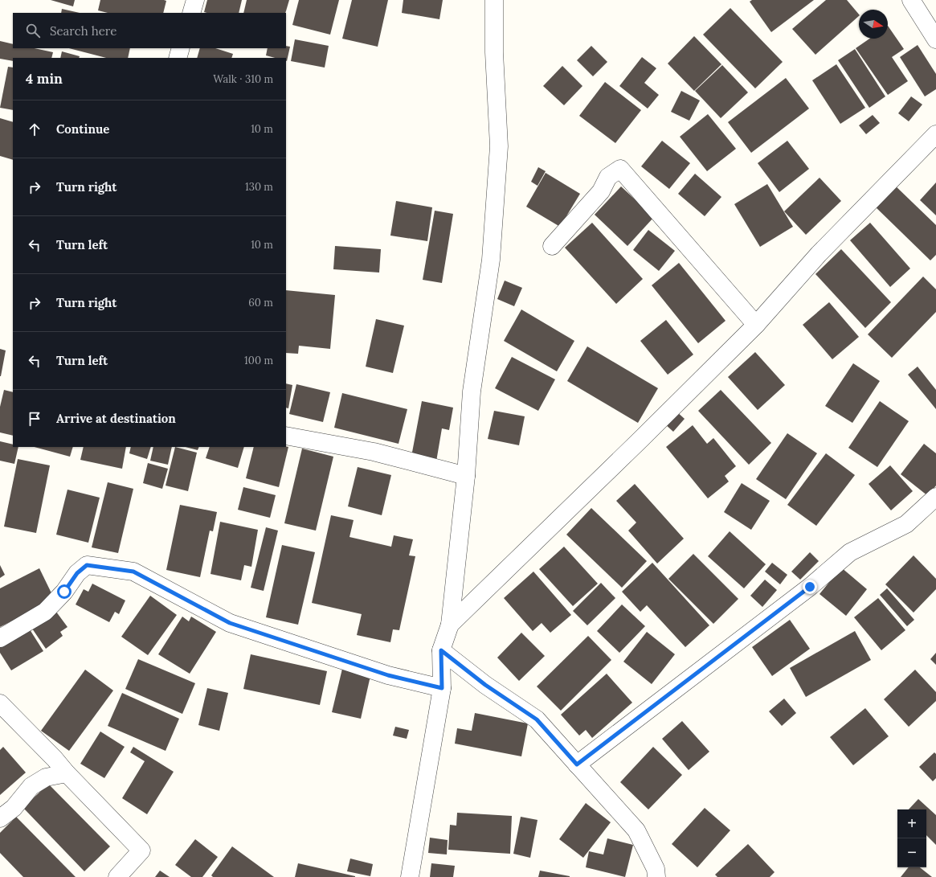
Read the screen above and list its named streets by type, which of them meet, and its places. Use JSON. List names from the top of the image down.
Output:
{
  "north": "right",
  "page": {
    "search": "Search here",
    "heading": ["4 min", "Walk · 310 m"],
    "list": [
      ["Continue", "10 m"],
      ["Turn right", "130 m"],
      ["Turn left", "10 m"],
      ["Turn right", "60 m"],
      ["Turn left", "100 m"],
      "Arrive at destination"
    ],
    "map_buttons": ["+", "−"]
  }
}
